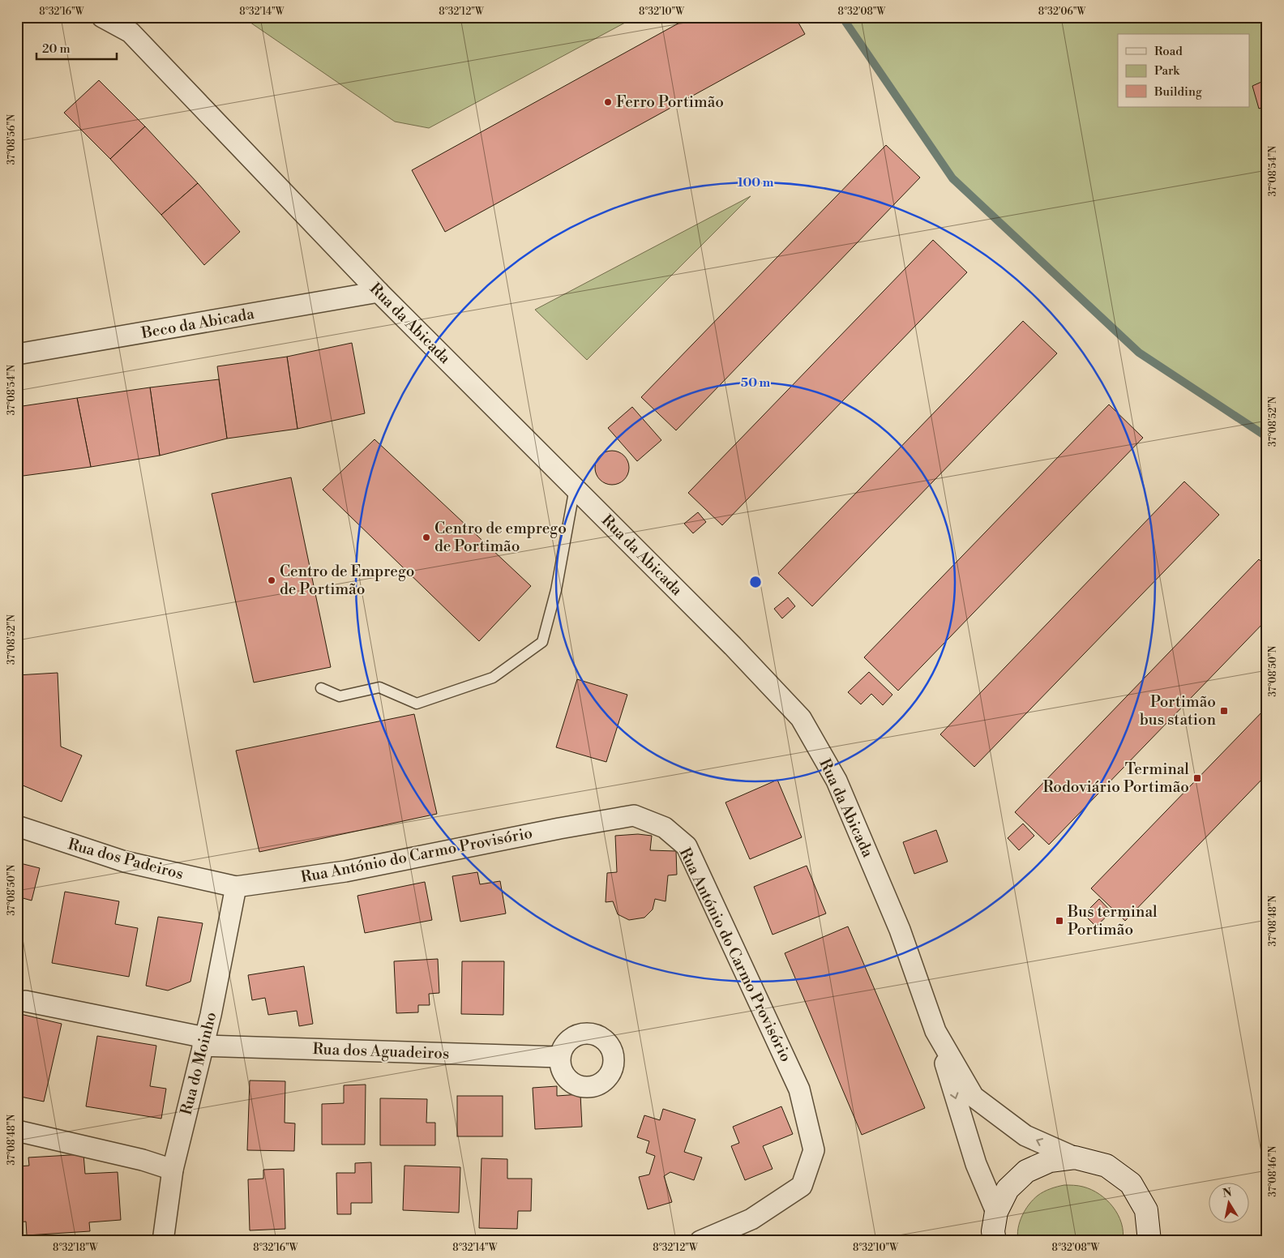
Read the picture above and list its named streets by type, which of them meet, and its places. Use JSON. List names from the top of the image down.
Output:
{
  "streets": {
    "street": [
      "Beco da Abicada",
      "Rua da Abicada",
      "Rua António do Carmo Provisório",
      "Rua dos Padeiros",
      "Rua dos Aguadeiros",
      "Rua do Moinho"
    ]
  },
  "crossings": [
    ["Beco da Abicada", "Rua da Abicada"],
    ["Rua António do Carmo Provisório", "Rua dos Padeiros"],
    ["Rua António do Carmo Provisório", "Rua do Moinho"],
    ["Rua dos Padeiros", "Rua do Moinho"],
    ["Rua dos Aguadeiros", "Rua do Moinho"]
  ],
  "places": {
    "other": ["Ferro Portimão", "Centro de emprego de Portimão", "Centro de Emprego de Portimão"],
    "transit": ["Portimão bus station", "Terminal Rodoviário Portimão", "Bus terminal Portimão"]
  },
  "legend": ["Road", "Park", "Building"],
  "scale_bar": "20 m",
  "north": "top",
  "coordinates": [
    "8°32'16\"W",
    "8°32'14\"W",
    "8°32'12\"W",
    "8°32'10\"W",
    "8°32'08\"W",
    "8°32'06\"W",
    "37°08'56\"N",
    "37°08'54\"N",
    "37°08'52\"N",
    "37°08'50\"N",
    "37°08'48\"N",
    "37°08'46\"N",
    "8°32'18\"W"
  ],
  "rings": ["100 m", "50 m"]
}
